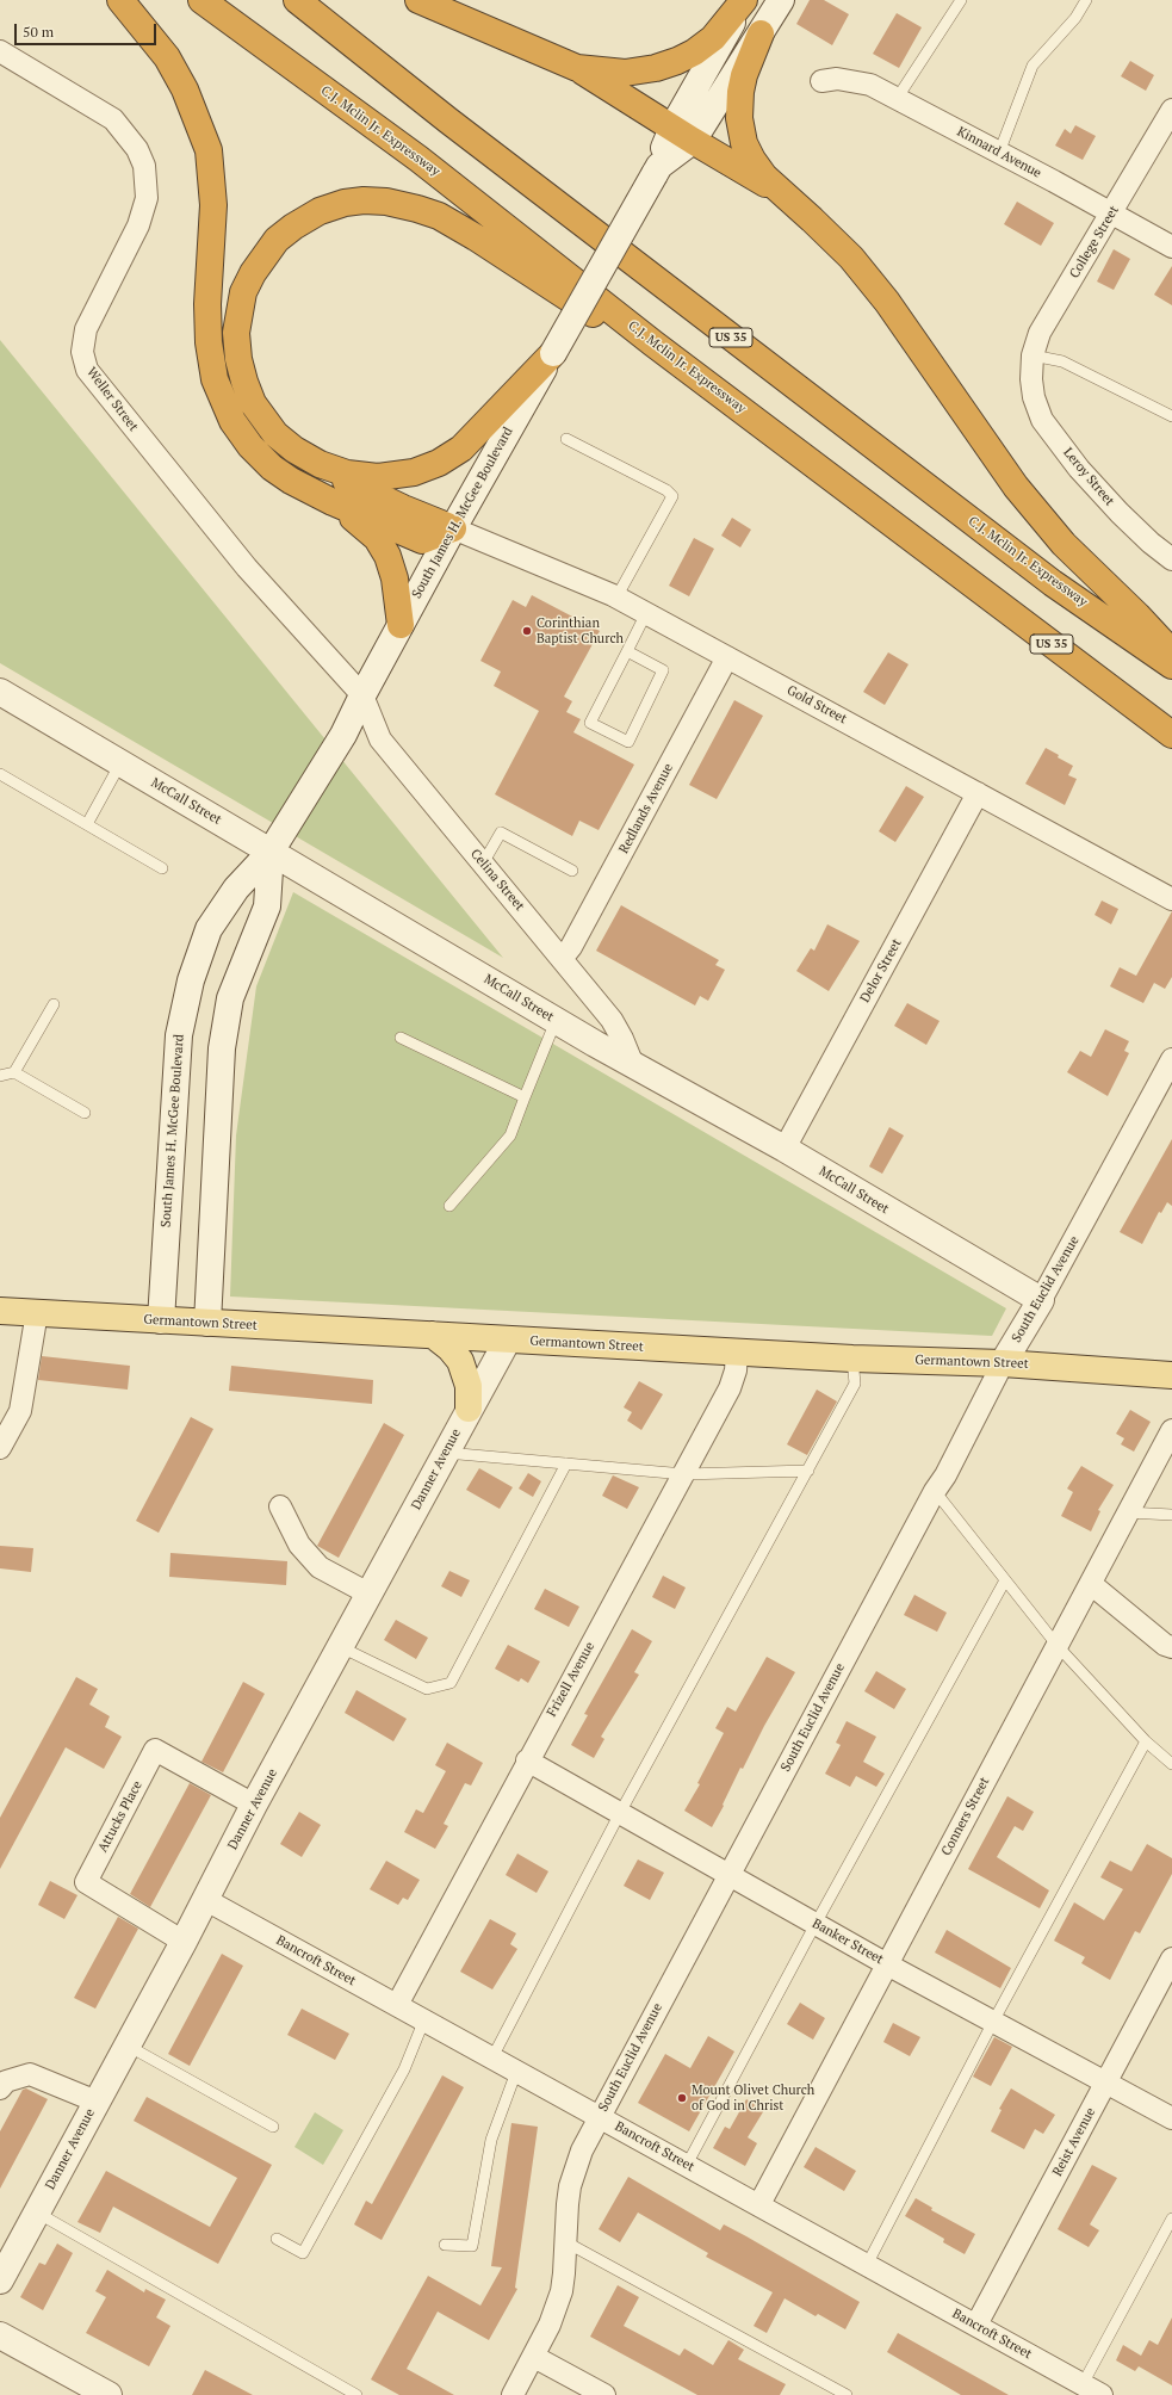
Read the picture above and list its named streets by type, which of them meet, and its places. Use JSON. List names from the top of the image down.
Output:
{
  "streets": {
    "highway": ["C.J. Mclin Jr. Expressway", "US 35"],
    "main road": ["Germantown Street"],
    "street": [
      "Kinnard Avenue",
      "College Street",
      "Weller Street",
      "Leroy Street",
      "South James H. McGee Boulevard",
      "Gold Street",
      "McCall Street",
      "Redlands Avenue",
      "Celina Street",
      "Delor Street",
      "South Euclid Avenue",
      "Danner Avenue",
      "Frizell Avenue",
      "Attucks Place",
      "Conners Street",
      "Banker Street",
      "Bancroft Street",
      "Reist Avenue"
    ]
  },
  "crossings": [
    ["Kinnard Avenue", "College Street"],
    ["College Street", "Leroy Street"],
    ["Weller Street", "South James H. McGee Boulevard"],
    ["Weller Street", "Celina Street"],
    ["South James H. McGee Boulevard", "Gold Street"],
    ["South James H. McGee Boulevard", "McCall Street"],
    ["South James H. McGee Boulevard", "Celina Street"],
    ["South James H. McGee Boulevard", "Germantown Street"],
    ["Gold Street", "Redlands Avenue"],
    ["Gold Street", "Delor Street"],
    ["McCall Street", "Celina Street"],
    ["McCall Street", "Delor Street"],
    ["McCall Street", "South Euclid Avenue"],
    ["Redlands Avenue", "Celina Street"],
    ["South Euclid Avenue", "Germantown Street"],
    ["South Euclid Avenue", "Banker Street"],
    ["South Euclid Avenue", "Bancroft Street"],
    ["Germantown Street", "Danner Avenue"],
    ["Germantown Street", "Frizell Avenue"],
    ["Danner Avenue", "Attucks Place"],
    ["Danner Avenue", "Bancroft Street"],
    ["Frizell Avenue", "Banker Street"],
    ["Frizell Avenue", "Bancroft Street"],
    ["Conners Street", "Banker Street"],
    ["Conners Street", "Bancroft Street"],
    ["Banker Street", "Reist Avenue"],
    ["Bancroft Street", "Reist Avenue"]
  ],
  "places": ["Corinthian Baptist Church", "Mount Olivet Church of God in Christ"],
  "scale_bar": "50 m"
}
